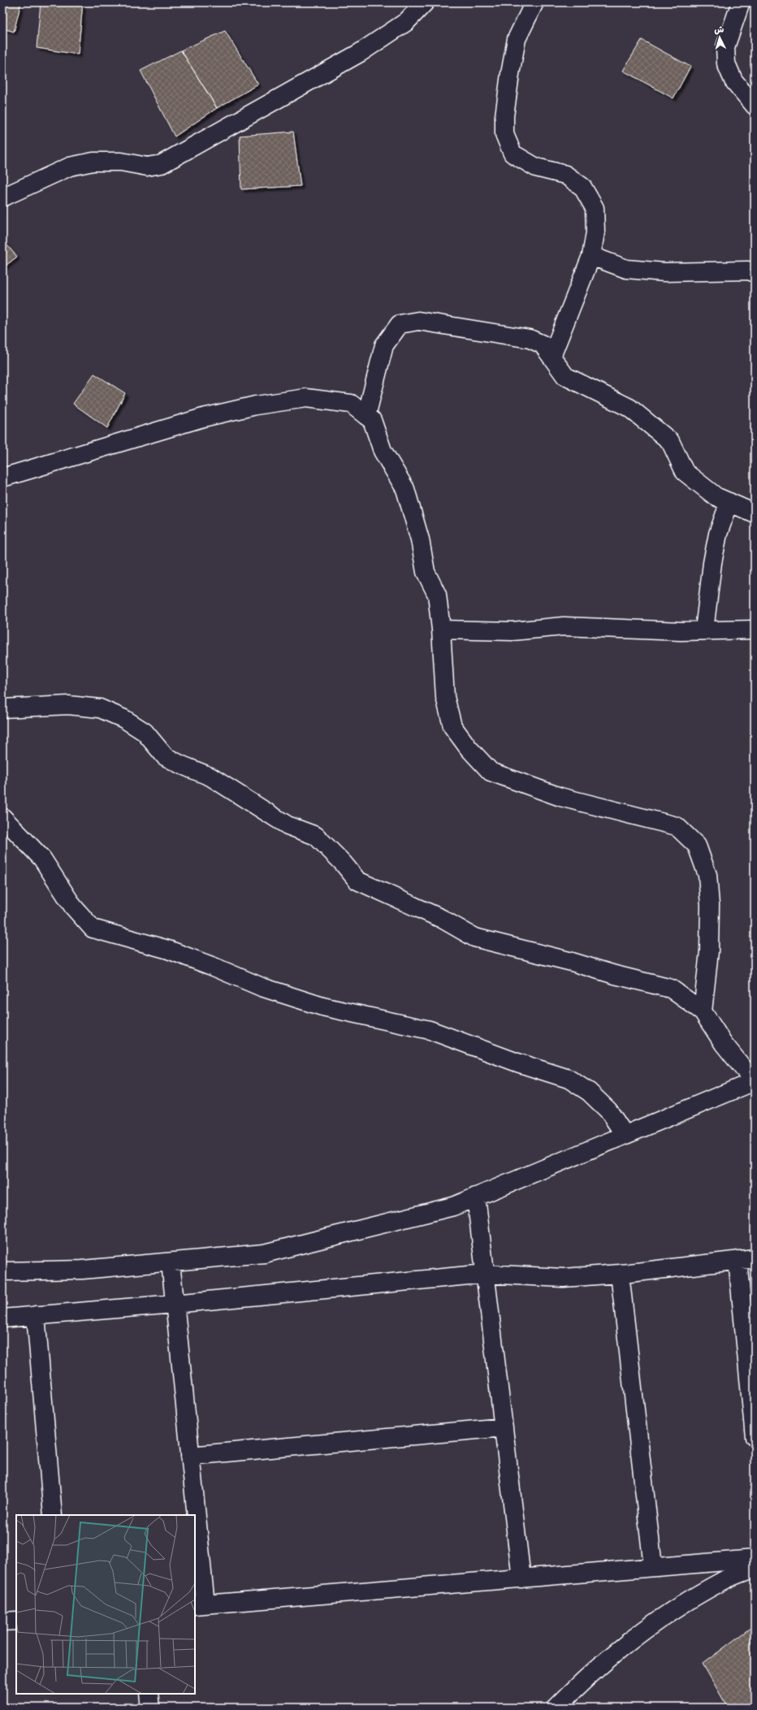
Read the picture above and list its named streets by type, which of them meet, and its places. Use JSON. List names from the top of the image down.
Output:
{
  "north": "top"
}
